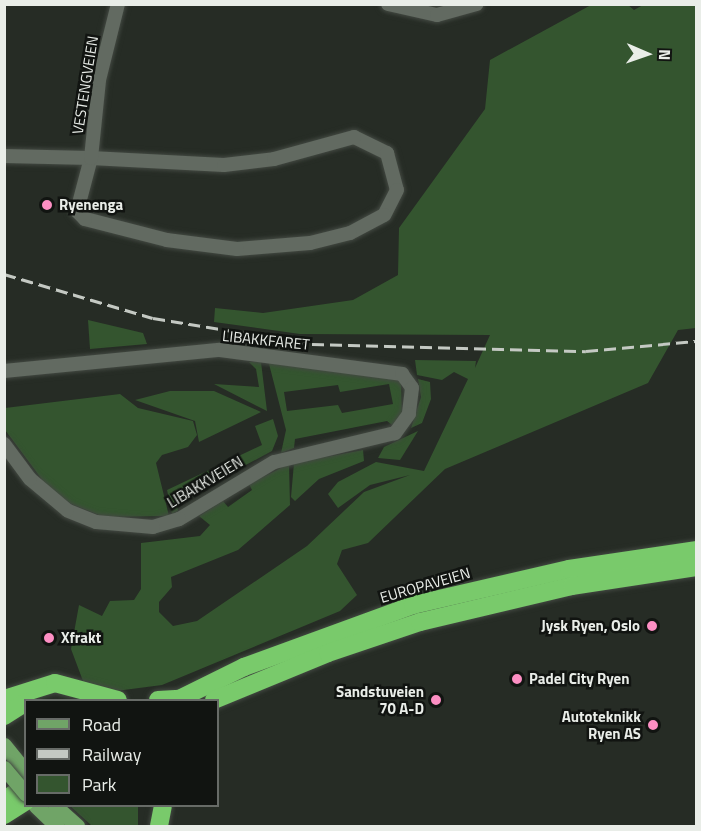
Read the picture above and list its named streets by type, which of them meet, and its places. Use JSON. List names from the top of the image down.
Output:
{
  "streets": {
    "highway": ["EUROPAVEIEN"],
    "street": ["VESTENGVEIEN", "LIBAKKFARET", "LIBAKKVEIEN"]
  },
  "crossings": [
    ["LIBAKKFARET", "LIBAKKVEIEN"]
  ],
  "places": [
    "Ryenenga",
    "Jysk Ryen, Oslo",
    "Xfrakt",
    "Padel City Ryen",
    "Sandstuveien 70 A-D",
    "Autoteknikk Ryen AS"
  ],
  "legend": ["Road", "Railway", "Park"],
  "north": "right"
}
